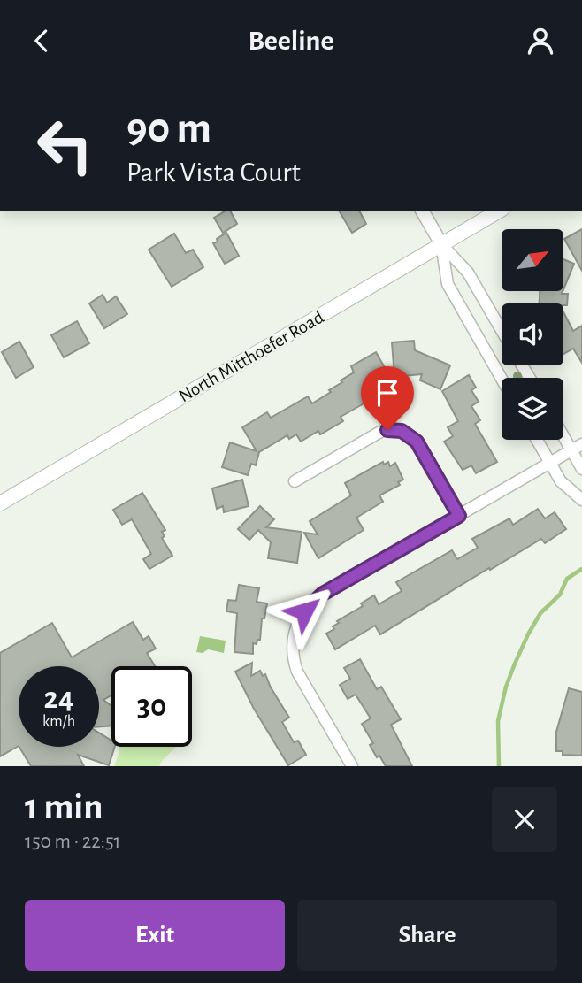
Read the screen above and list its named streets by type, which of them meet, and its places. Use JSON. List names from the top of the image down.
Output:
{
  "streets": {
    "main road": ["North Mitthoefer Road"]
  },
  "north": "top right",
  "page": {
    "header": "Beeline",
    "turn": ["90 m", "Park Vista Court"],
    "speed": "24 km/h",
    "limit": "30",
    "heading": ["1 min", "150 m · 22:51"],
    "buttons": ["Exit", "Share"]
  }
}
